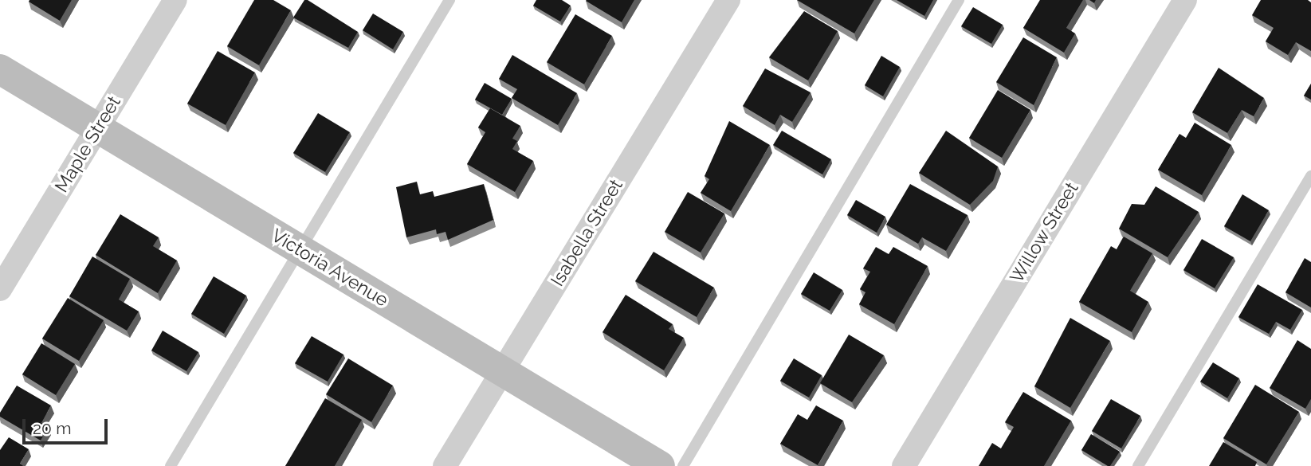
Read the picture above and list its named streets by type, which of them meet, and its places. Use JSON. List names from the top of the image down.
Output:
{
  "streets": {
    "street": [
      "Maple Street",
      "Isabella Street",
      "Willow Street",
      "Victoria Avenue"
    ]
  },
  "crossings": [
    ["Maple Street", "Victoria Avenue"],
    ["Isabella Street", "Victoria Avenue"]
  ],
  "scale_bar": "20 m"
}
